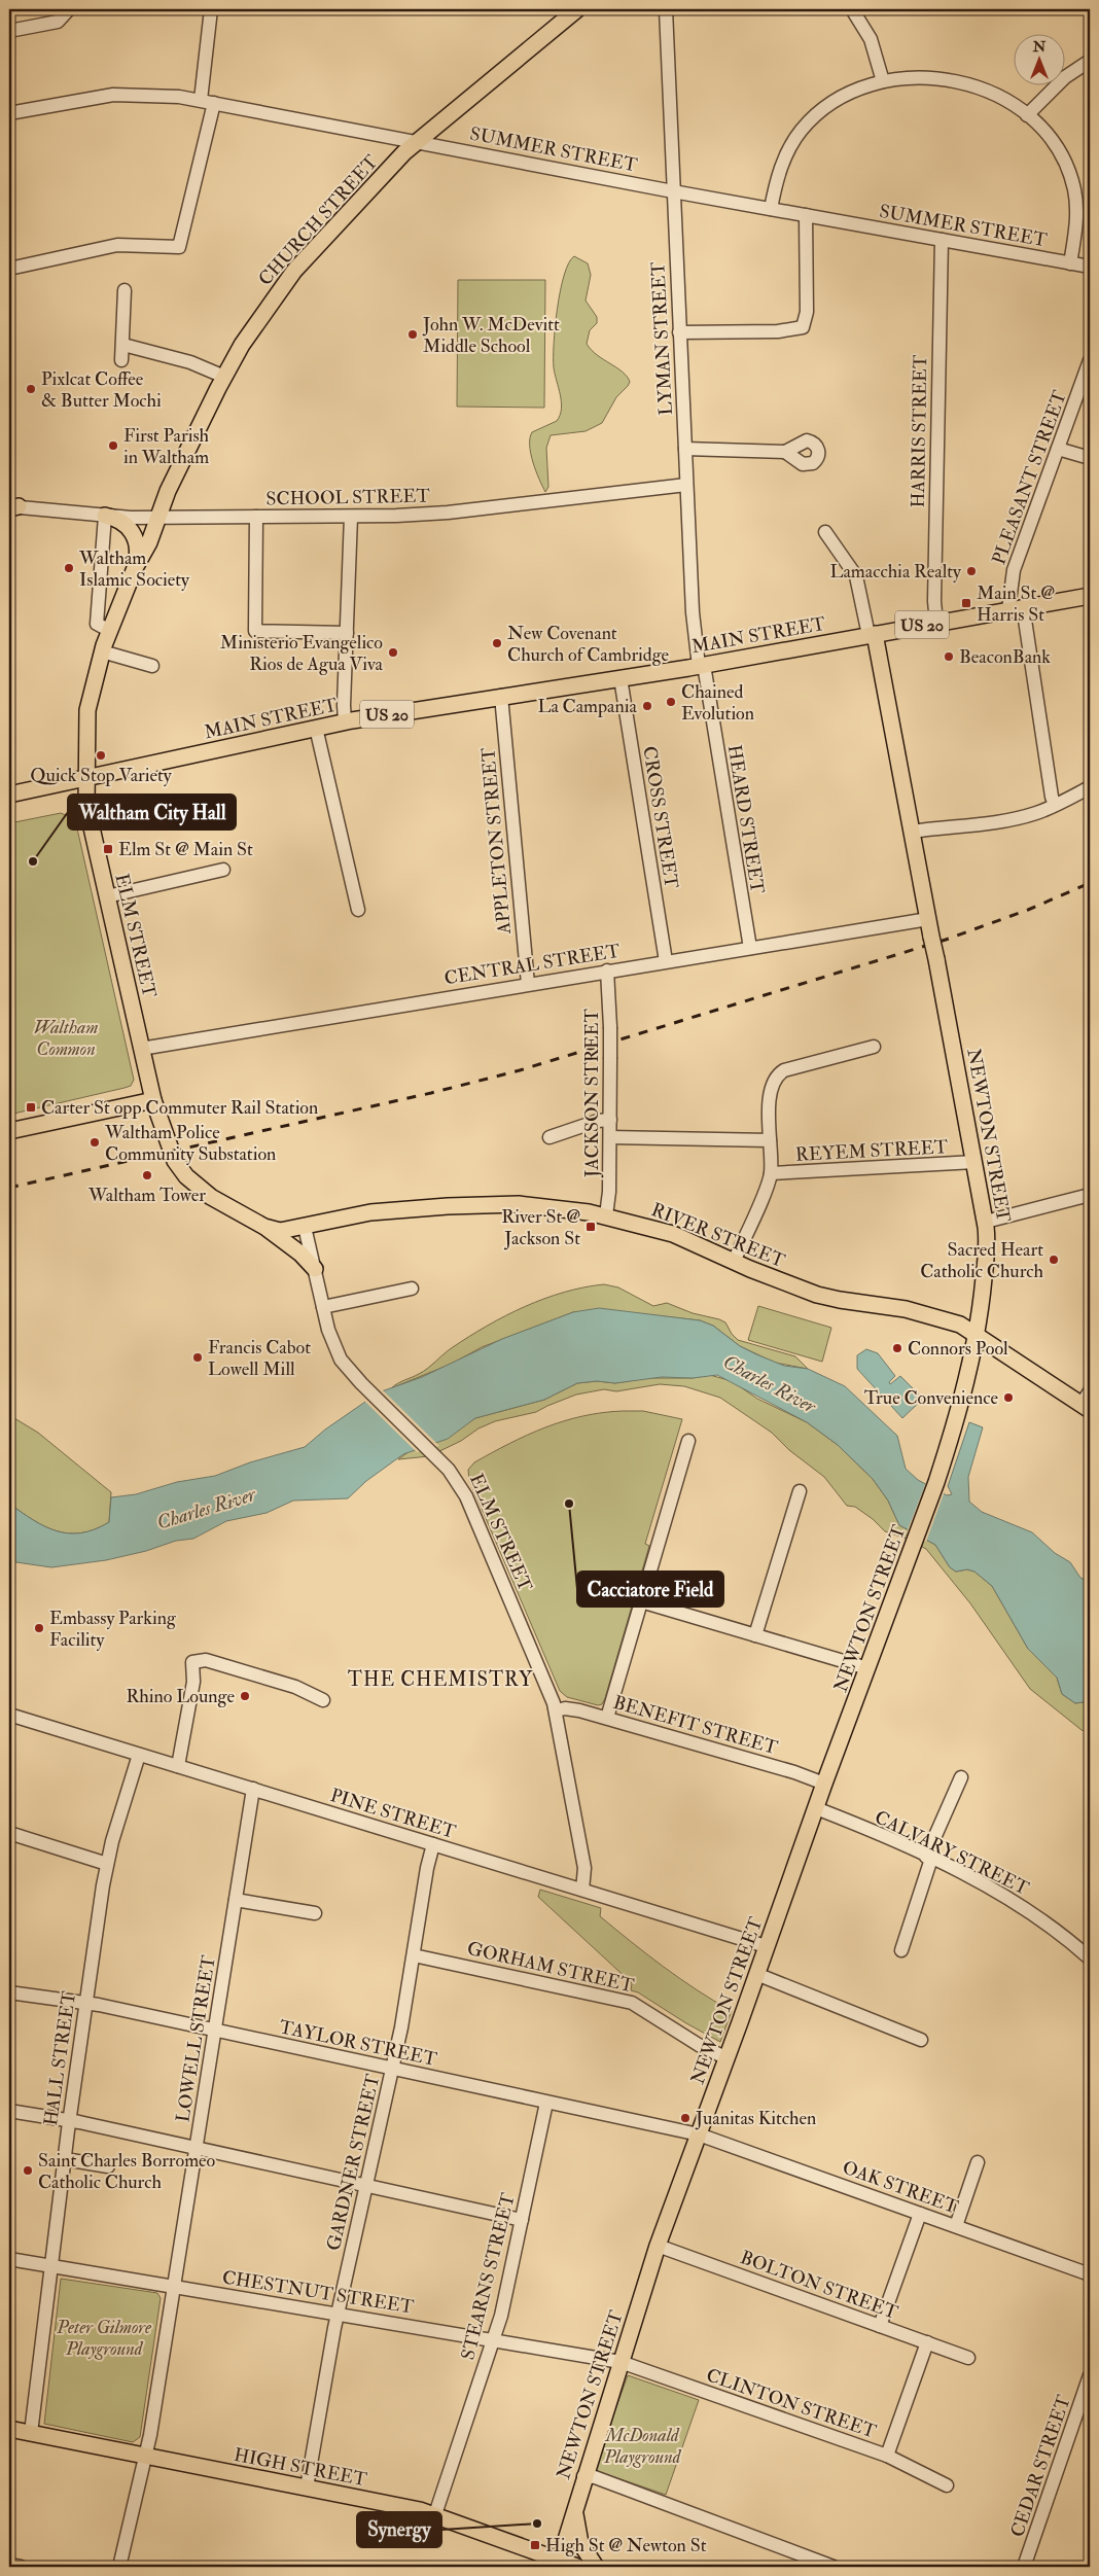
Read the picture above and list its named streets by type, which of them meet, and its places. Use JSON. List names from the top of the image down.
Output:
{
  "streets": {
    "main road": [
      "CHURCH STREET",
      "US 20",
      "MAIN STREET",
      "ELM STREET",
      "NEWTON STREET",
      "RIVER STREET",
      "HIGH STREET"
    ],
    "street": [
      "SUMMER STREET",
      "LYMAN STREET",
      "HARRIS STREET",
      "PLEASANT STREET",
      "SCHOOL STREET",
      "CROSS STREET",
      "HEARD STREET",
      "APPLETON STREET",
      "CENTRAL STREET",
      "JACKSON STREET",
      "REYEM STREET",
      "BENEFIT STREET",
      "PINE STREET",
      "CALVARY STREET",
      "GORHAM STREET",
      "LOWELL STREET",
      "TAYLOR STREET",
      "HALL STREET",
      "GARDNER STREET",
      "OAK STREET",
      "STEARNS STREET",
      "BOLTON STREET",
      "CHESTNUT STREET",
      "CLINTON STREET",
      "CEDAR STREET"
    ]
  },
  "crossings": [
    ["SUMMER STREET", "CHURCH STREET"],
    ["SUMMER STREET", "LYMAN STREET"],
    ["SUMMER STREET", "HARRIS STREET"],
    ["CHURCH STREET", "SCHOOL STREET"],
    ["CHURCH STREET", "MAIN STREET"],
    ["CHURCH STREET", "ELM STREET"],
    ["LYMAN STREET", "SCHOOL STREET"],
    ["LYMAN STREET", "MAIN STREET"],
    ["LYMAN STREET", "HEARD STREET"],
    ["HARRIS STREET", "MAIN STREET"],
    ["PLEASANT STREET", "MAIN STREET"],
    ["MAIN STREET", "CROSS STREET"],
    ["MAIN STREET", "HEARD STREET"],
    ["MAIN STREET", "APPLETON STREET"],
    ["MAIN STREET", "ELM STREET"],
    ["MAIN STREET", "NEWTON STREET"],
    ["CROSS STREET", "CENTRAL STREET"],
    ["HEARD STREET", "CENTRAL STREET"],
    ["APPLETON STREET", "CENTRAL STREET"],
    ["ELM STREET", "CENTRAL STREET"],
    ["ELM STREET", "RIVER STREET"],
    ["ELM STREET", "BENEFIT STREET"],
    ["ELM STREET", "PINE STREET"],
    ["CENTRAL STREET", "JACKSON STREET"],
    ["CENTRAL STREET", "NEWTON STREET"],
    ["JACKSON STREET", "RIVER STREET"],
    ["NEWTON STREET", "REYEM STREET"],
    ["NEWTON STREET", "RIVER STREET"],
    ["NEWTON STREET", "BENEFIT STREET"],
    ["NEWTON STREET", "PINE STREET"],
    ["NEWTON STREET", "CALVARY STREET"],
    ["NEWTON STREET", "GORHAM STREET"],
    ["NEWTON STREET", "TAYLOR STREET"],
    ["NEWTON STREET", "OAK STREET"],
    ["NEWTON STREET", "BOLTON STREET"],
    ["NEWTON STREET", "CHESTNUT STREET"],
    ["NEWTON STREET", "CLINTON STREET"],
    ["NEWTON STREET", "HIGH STREET"],
    ["PINE STREET", "LOWELL STREET"],
    ["PINE STREET", "HALL STREET"],
    ["PINE STREET", "GARDNER STREET"],
    ["GORHAM STREET", "GARDNER STREET"],
    ["LOWELL STREET", "TAYLOR STREET"],
    ["LOWELL STREET", "CHESTNUT STREET"],
    ["LOWELL STREET", "HIGH STREET"],
    ["TAYLOR STREET", "HALL STREET"],
    ["TAYLOR STREET", "GARDNER STREET"],
    ["TAYLOR STREET", "OAK STREET"],
    ["TAYLOR STREET", "STEARNS STREET"],
    ["HALL STREET", "CHESTNUT STREET"],
    ["HALL STREET", "HIGH STREET"],
    ["GARDNER STREET", "CHESTNUT STREET"],
    ["GARDNER STREET", "HIGH STREET"],
    ["STEARNS STREET", "CHESTNUT STREET"],
    ["STEARNS STREET", "HIGH STREET"],
    ["CHESTNUT STREET", "CLINTON STREET"]
  ],
  "districts": ["THE CHEMISTRY"],
  "water": ["Charles River"],
  "parks": ["Waltham Common", "Peter Gilmore Playground", "McDonald Playground"],
  "places": {
    "other": [
      "John W. McDevitt Middle School",
      "Pixlcat Coffee & Butter Mochi",
      "First Parish in Waltham",
      "Waltham Islamic Society",
      "Lamacchia Realty",
      "New Covenant Church of Cambridge",
      "Ministerio Evangelico Rios de Agua Viva",
      "BeaconBank",
      "Chained Evolution",
      "La Campania",
      "Quick Stop Variety",
      "Waltham City Hall",
      "Waltham Police Community Substation",
      "Waltham Tower",
      "Sacred Heart Catholic Church",
      "Connors Pool",
      "Francis Cabot Lowell Mill",
      "True Convenience",
      "Cacciatore Field",
      "Embassy Parking Facility",
      "Rhino Lounge",
      "Juanitas Kitchen",
      "Saint Charles Borromeo Catholic Church",
      "Synergy"
    ],
    "transit": [
      "Main St @ Harris St",
      "Elm St @ Main St",
      "Carter St opp Commuter Rail Station",
      "River St @ Jackson St",
      "High St @ Newton St"
    ]
  },
  "north": "top"
}
